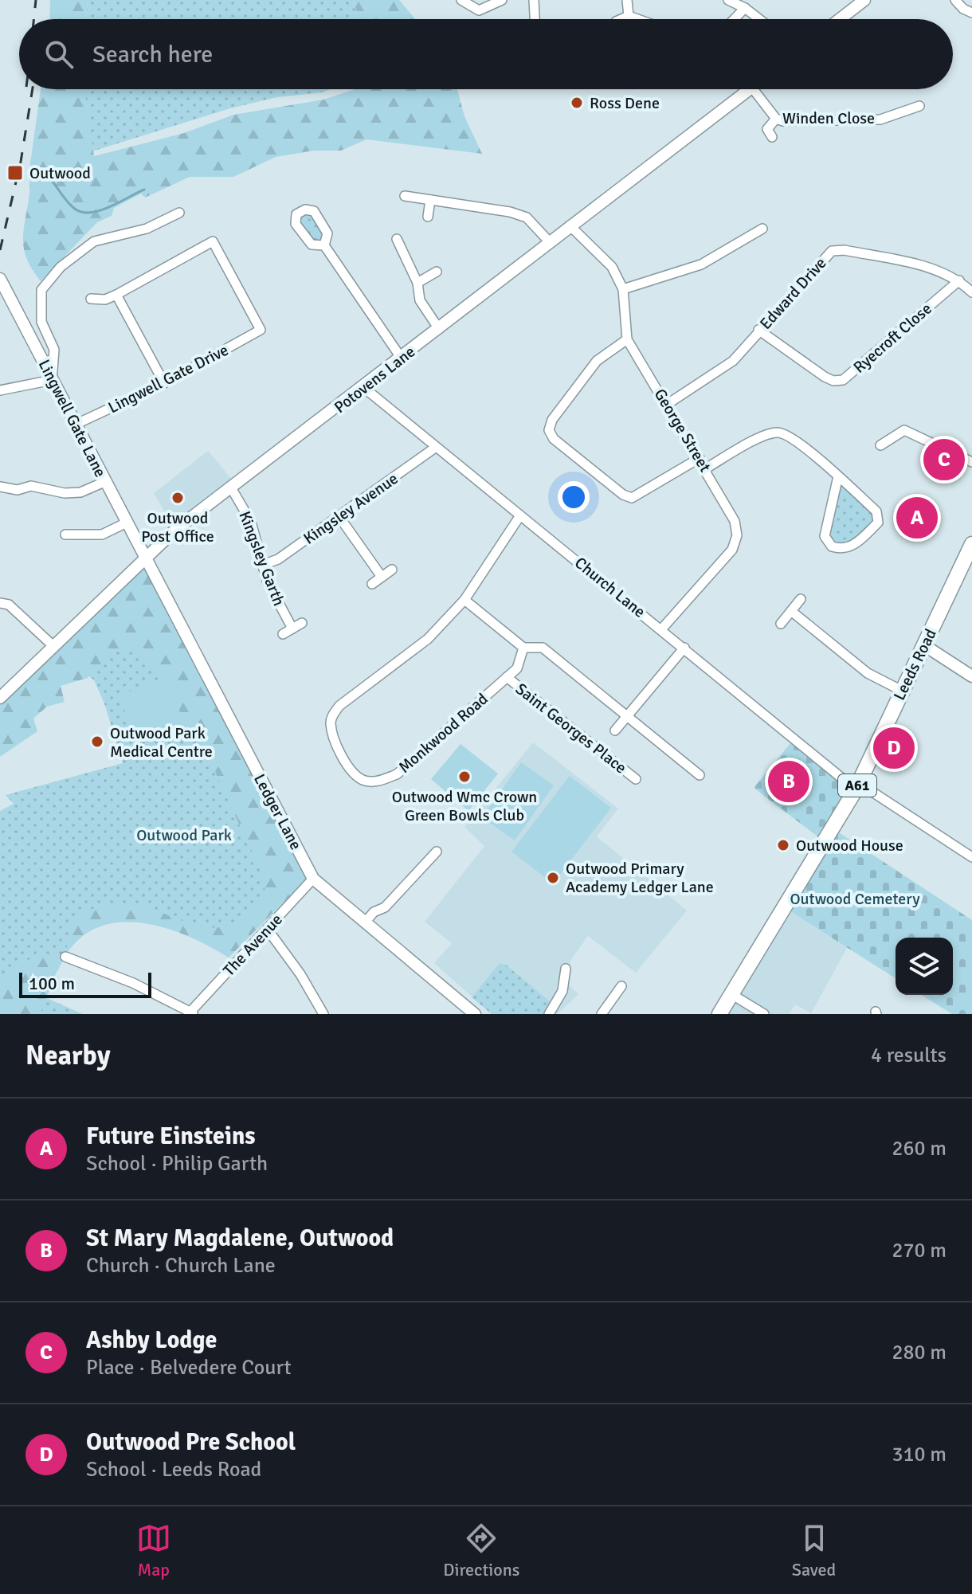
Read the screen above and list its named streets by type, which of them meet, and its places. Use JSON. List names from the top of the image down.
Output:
{
  "streets": {
    "main road": ["Leeds Road", "A61"],
    "street": [
      "Winden Close",
      "Edward Drive",
      "Ryecroft Close",
      "Lingwell Gate Drive",
      "Potovens Lane",
      "Lingwell Gate Lane",
      "George Street",
      "Kingsley Avenue",
      "Kingsley Garth",
      "Church Lane",
      "Saint Georges Place",
      "Monkwood Road",
      "Ledger Lane",
      "The Avenue"
    ]
  },
  "crossings": [
    ["Edward Drive", "Ryecroft Close"],
    ["Edward Drive", "George Street"],
    ["Lingwell Gate Drive", "Lingwell Gate Lane"],
    ["Potovens Lane", "Lingwell Gate Lane"],
    ["Potovens Lane", "George Street"],
    ["Potovens Lane", "Kingsley Garth"],
    ["Potovens Lane", "Church Lane"],
    ["Potovens Lane", "Ledger Lane"],
    ["Lingwell Gate Lane", "Ledger Lane"],
    ["George Street", "Church Lane"],
    ["Kingsley Avenue", "Kingsley Garth"],
    ["Kingsley Avenue", "Church Lane"],
    ["Church Lane", "Leeds Road"],
    ["Church Lane", "Monkwood Road"],
    ["Saint Georges Place", "Monkwood Road"],
    ["Ledger Lane", "The Avenue"]
  ],
  "parks": ["Outwood Park", "Outwood Cemetery"],
  "places": {
    "other": [
      "Ross Dene",
      "Outwood Post Office",
      "Outwood Park Medical Centre",
      "Outwood Wmc Crown Green Bowls Club",
      "Outwood House",
      "Outwood Primary Academy Ledger Lane"
    ],
    "transit": ["Outwood"]
  },
  "scale_bar": "100 m",
  "page": {
    "search": "Search here",
    "pins": [
      "C",
      "A",
      "D",
      "B"
    ],
    "scale": "100 m",
    "heading": ["Nearby", "4 results"],
    "list": [
      {
        "mark": "A",
        "name": "Future Einsteins",
        "note": "School · Philip Garth",
        "value": "260 m"
      },
      {
        "mark": "B",
        "name": "St Mary Magdalene, Outwood",
        "note": "Church · Church Lane",
        "value": "270 m"
      },
      {
        "mark": "C",
        "name": "Ashby Lodge",
        "note": "Place · Belvedere Court",
        "value": "280 m"
      },
      {
        "mark": "D",
        "name": "Outwood Pre School",
        "note": "School · Leeds Road",
        "value": "310 m"
      }
    ],
    "nav": ["Map", "Directions", "Saved"]
  }
}
